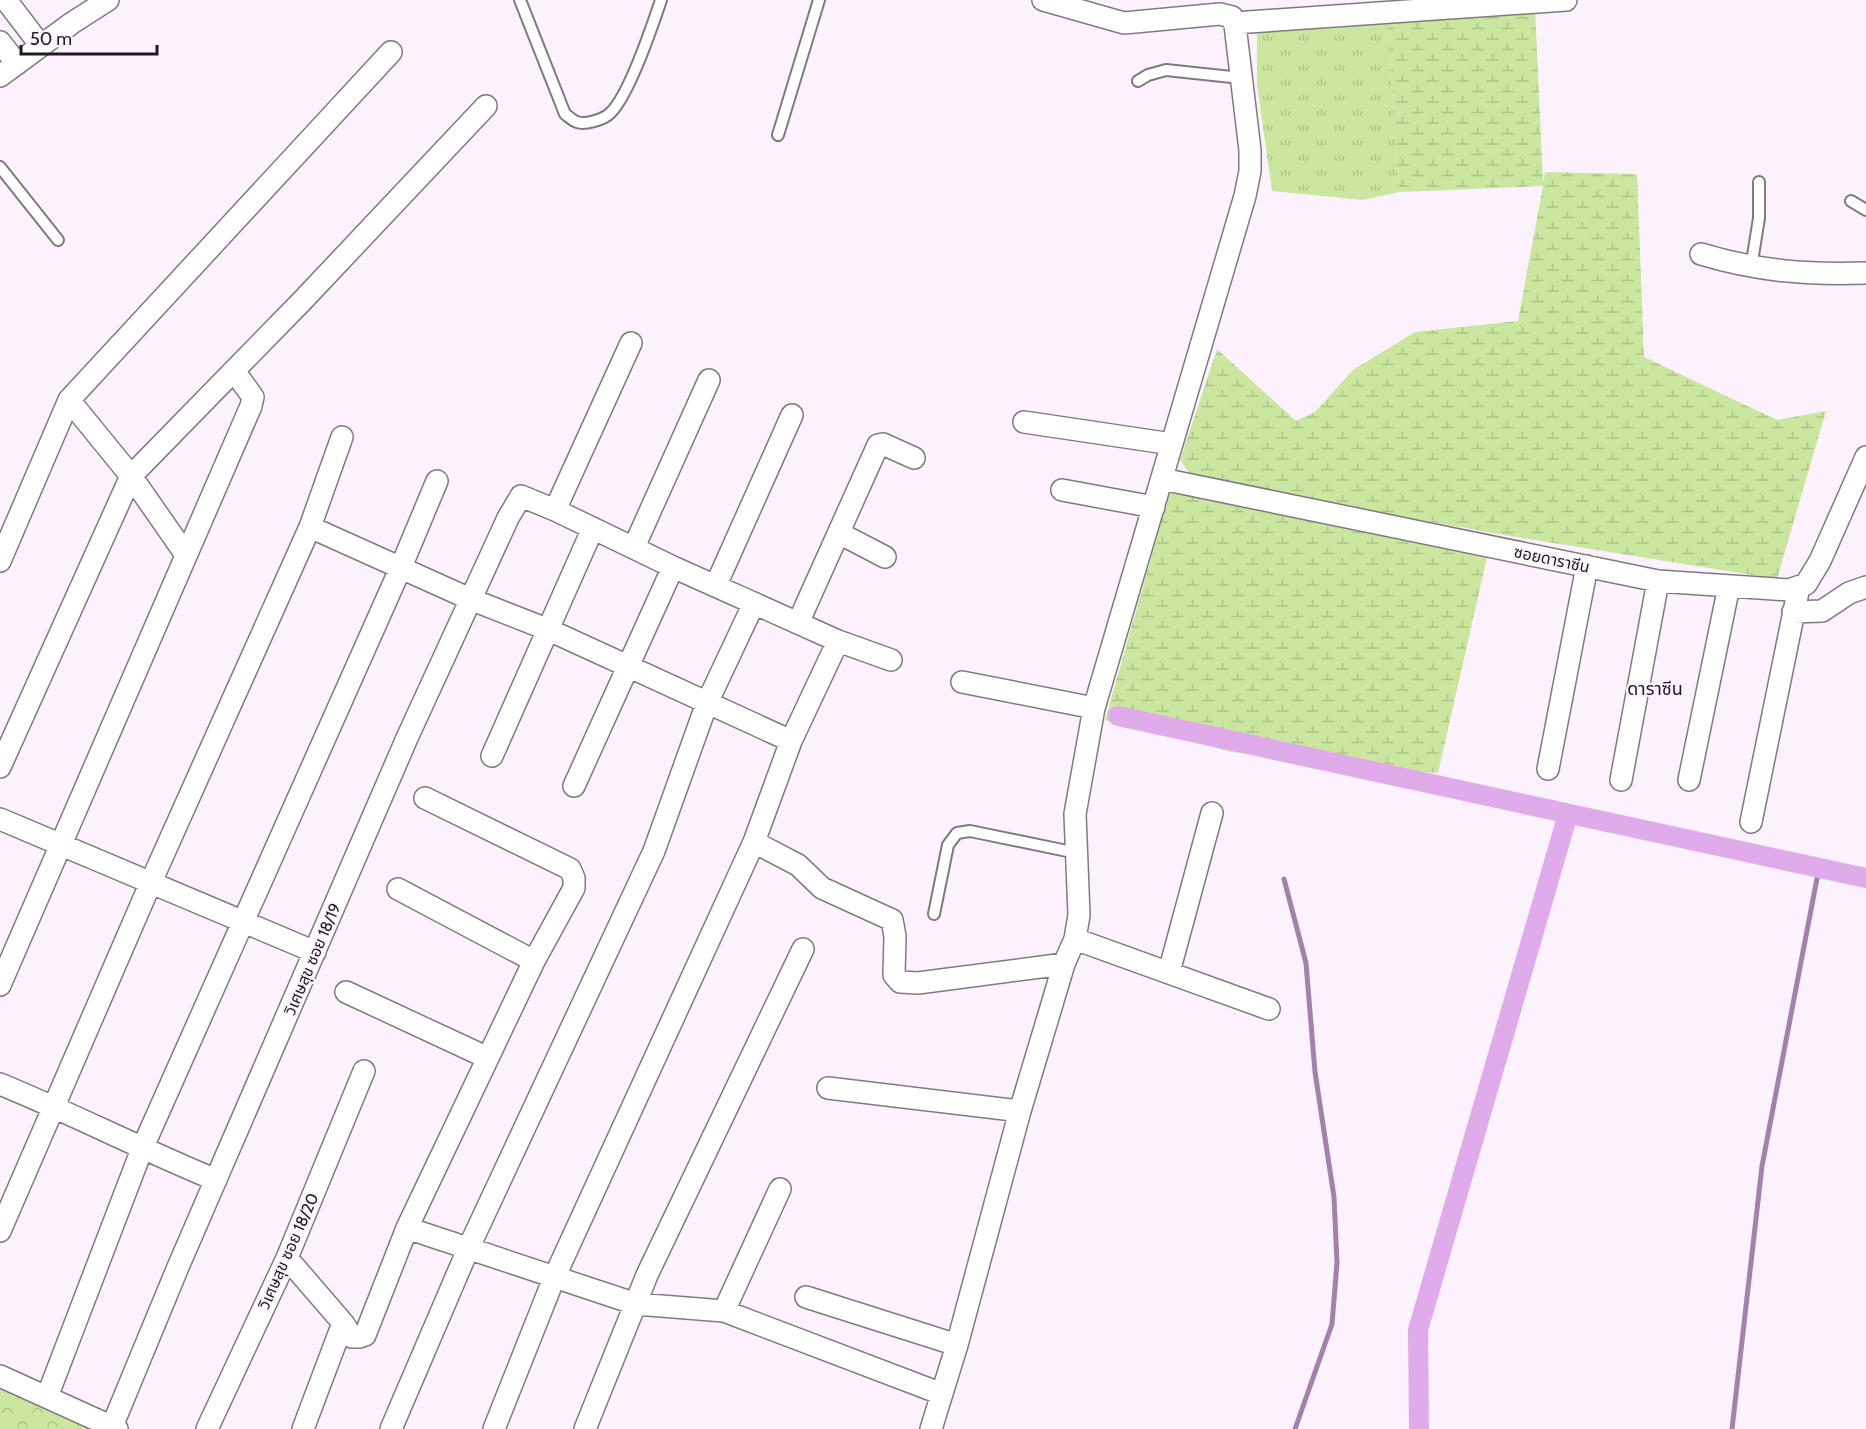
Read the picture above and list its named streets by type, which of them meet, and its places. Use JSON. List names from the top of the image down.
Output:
{
  "streets": {
    "street": ["ซอยดาราซีน", "วิเศษสุข ซอย 18/19", "วิเศษสุข ซอย 18/20"]
  },
  "districts": ["ดาราซีน"],
  "scale_bar": "50 m"
}
